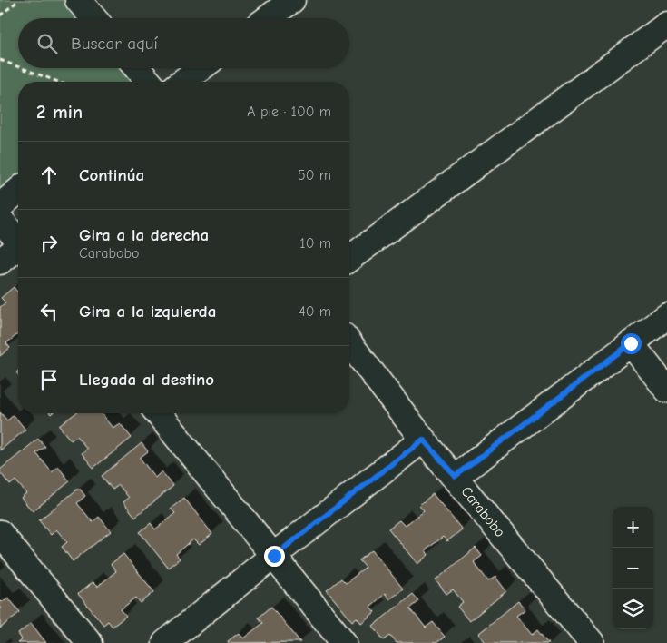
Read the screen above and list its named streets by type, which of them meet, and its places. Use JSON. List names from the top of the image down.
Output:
{
  "streets": {
    "street": ["Carabobo"]
  },
  "page": {
    "search": "Buscar aquí",
    "heading": ["2 min", "A pie · 100 m"],
    "list": [
      ["Continúa", "50 m"],
      ["Gira a la derecha", "Carabobo", "10 m"],
      ["Gira a la izquierda", "40 m"],
      "Llegada al destino"
    ],
    "map_buttons": ["+", "−"]
  }
}
